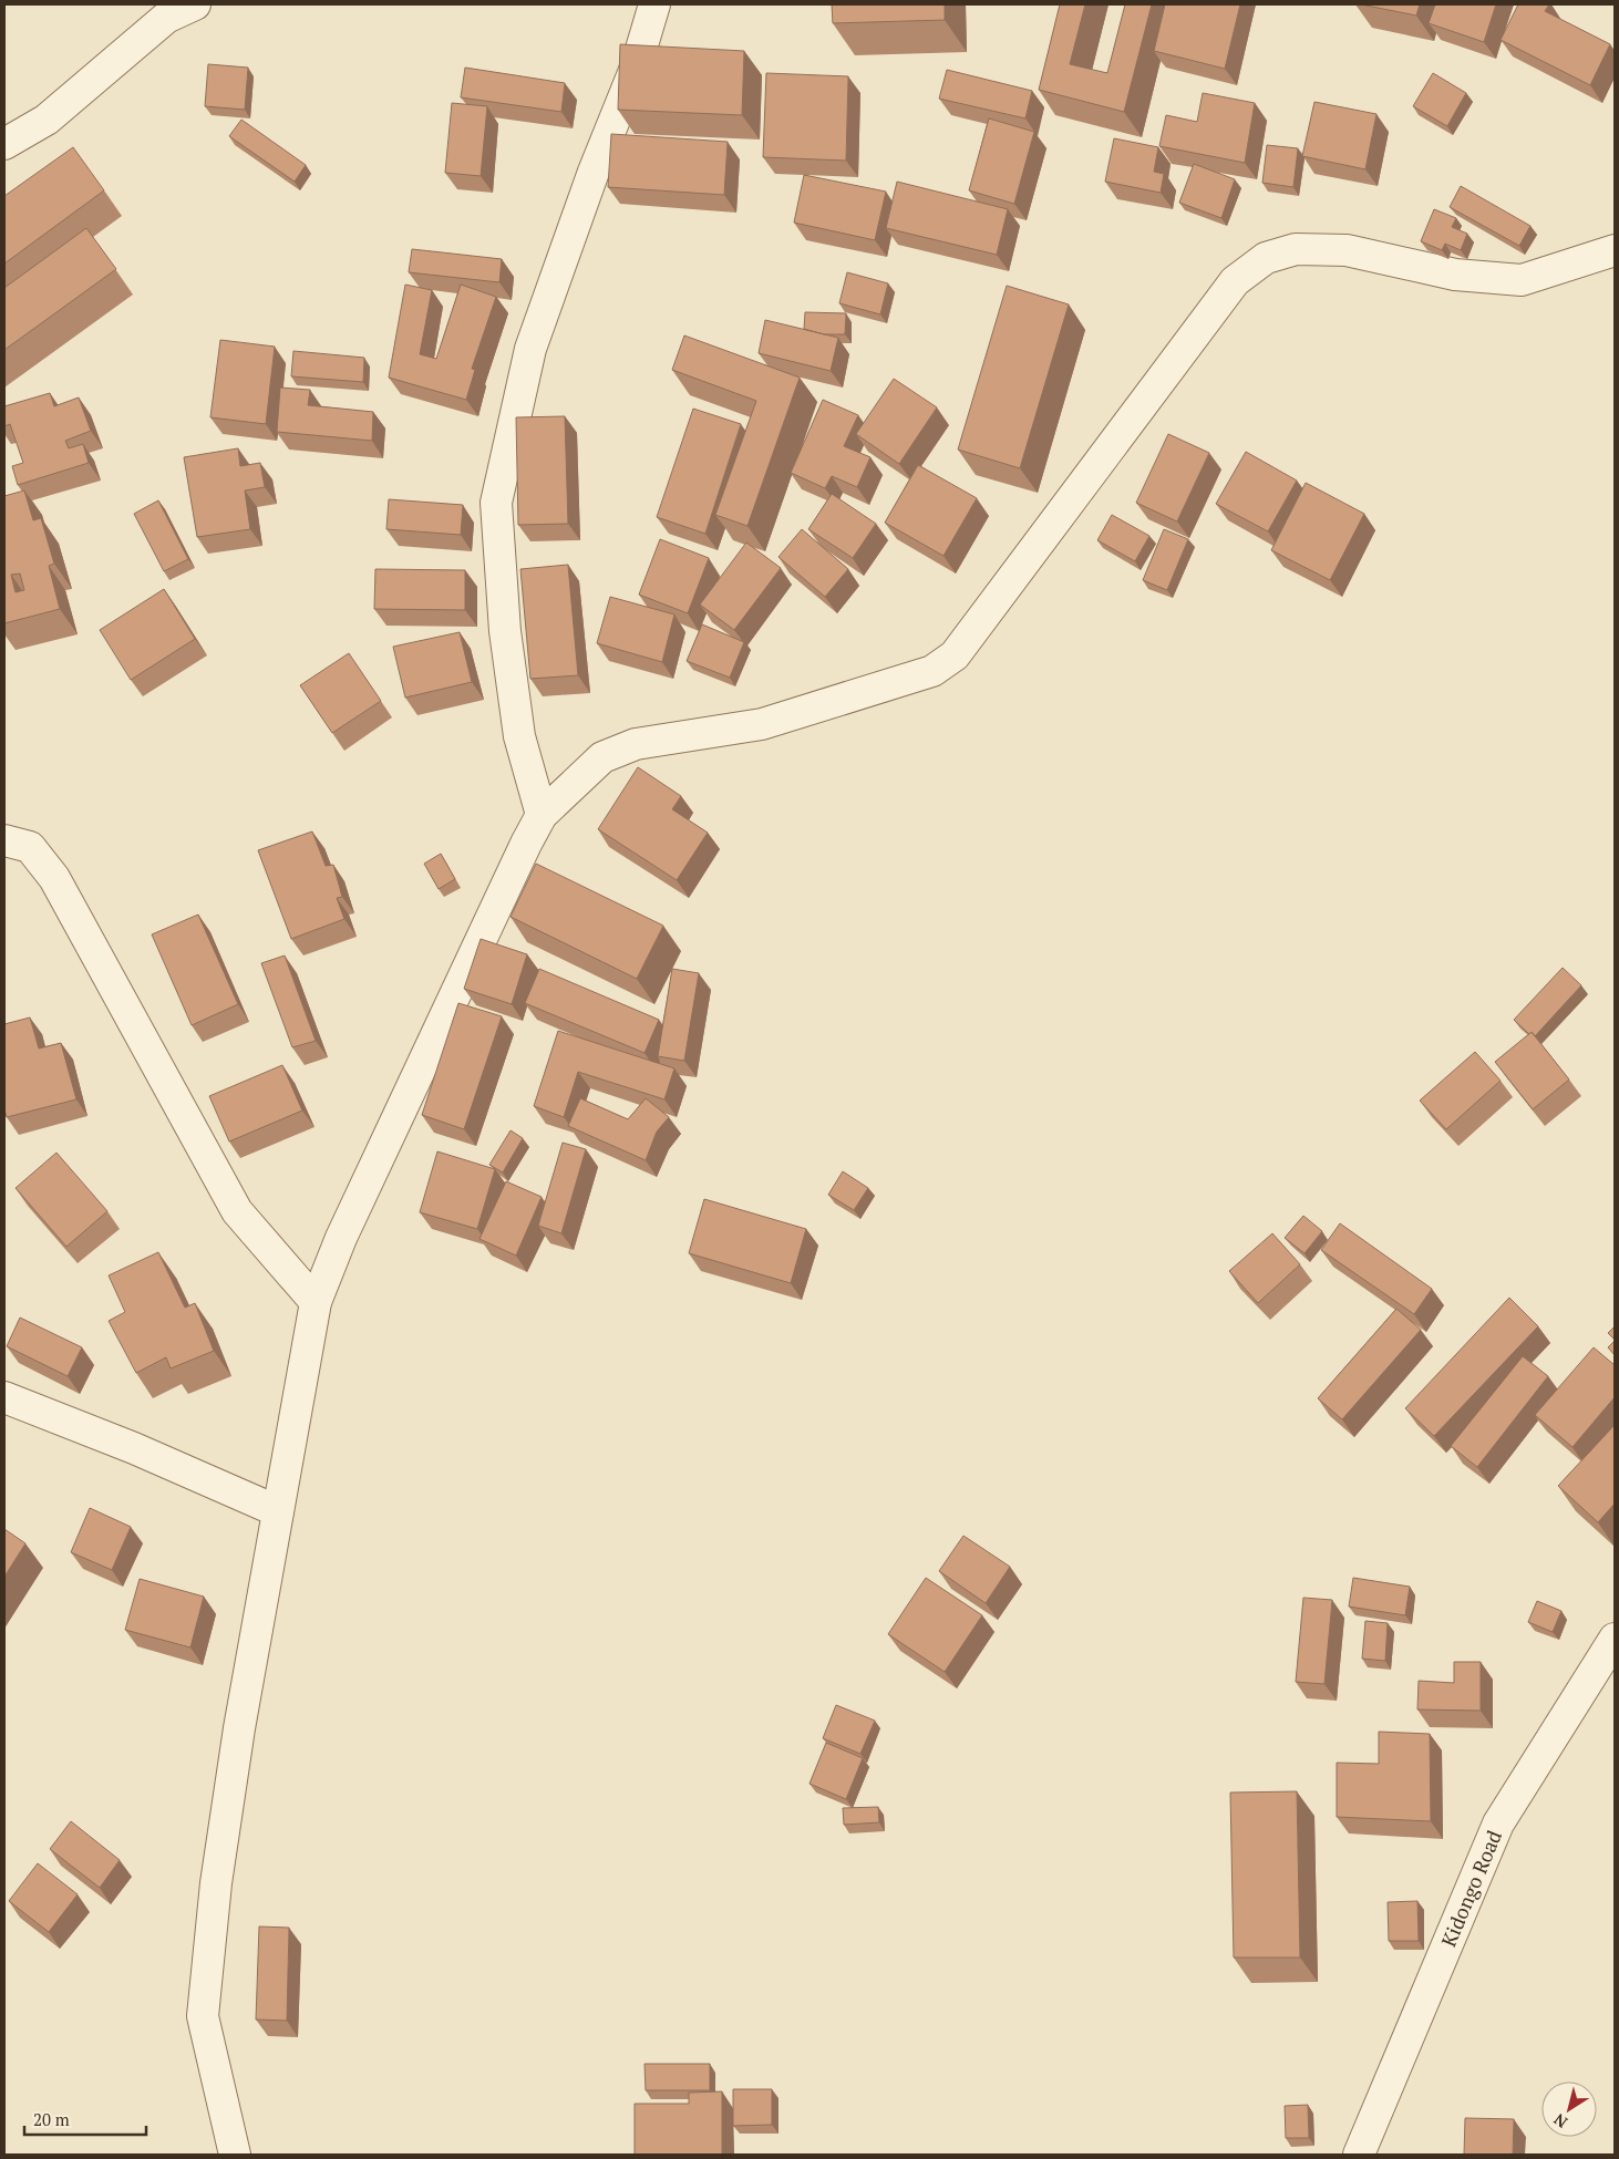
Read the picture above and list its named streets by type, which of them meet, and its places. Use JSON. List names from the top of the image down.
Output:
{
  "streets": {
    "street": ["Kidongo Road"]
  },
  "scale_bar": "20 m",
  "north": "bottom left"
}
